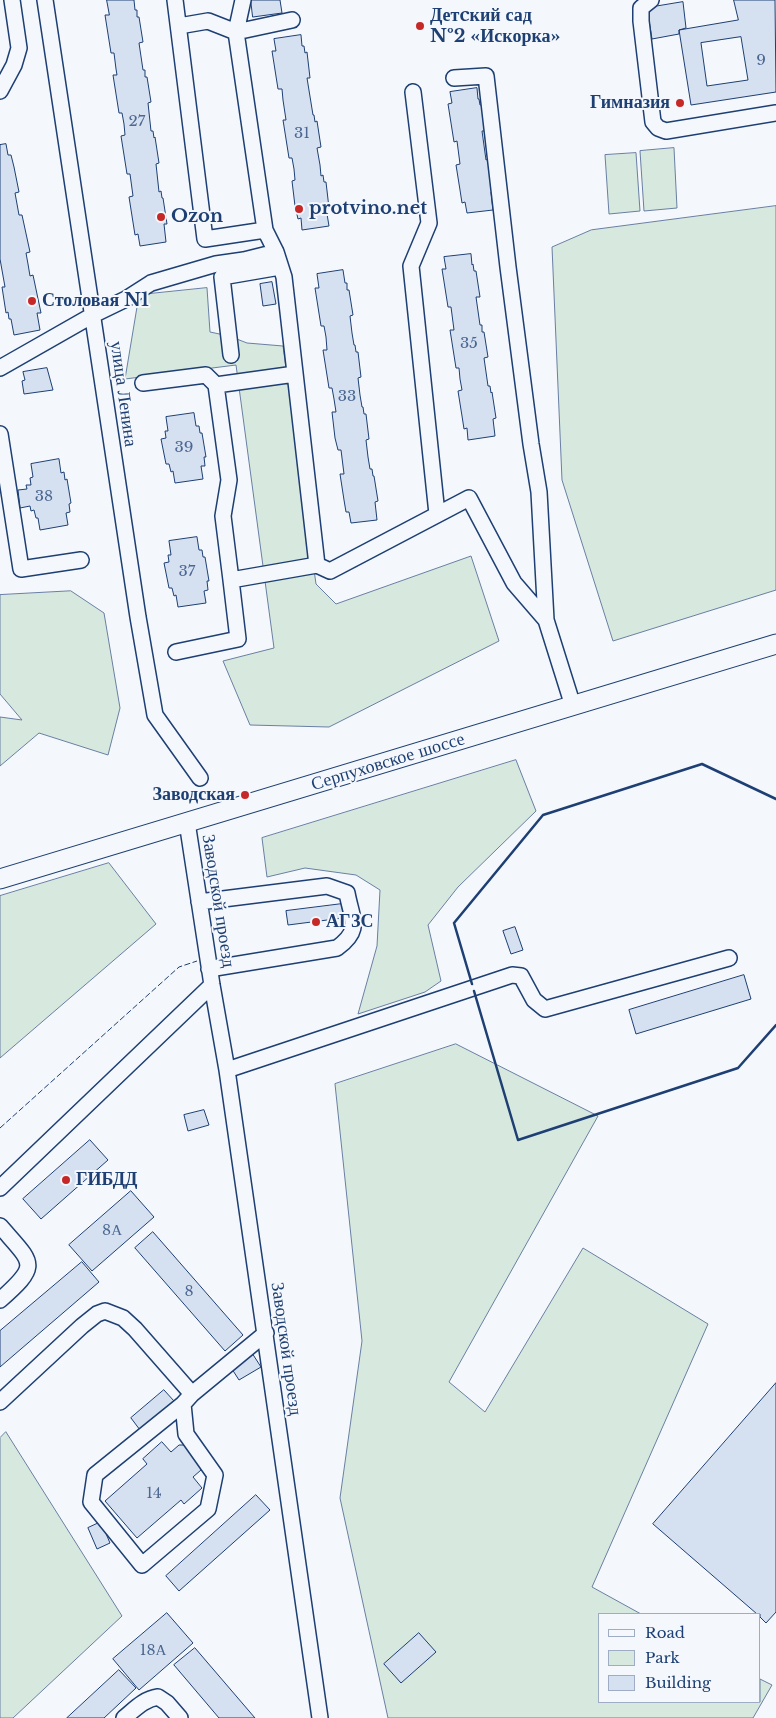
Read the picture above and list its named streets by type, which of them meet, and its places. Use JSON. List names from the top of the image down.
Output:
{
  "streets": {
    "main road": ["Серпуховское шоссе"],
    "street": ["улица Ленина", "Заводской проезд"]
  },
  "crossings": [
    ["Серпуховское шоссе", "Заводской проезд"]
  ],
  "places": [
    "Детcкий сад №2 «Искорка»",
    "Гимназия",
    "protvino.net",
    "Ozon",
    "Столовая N1",
    "Заводская",
    "АГЗС",
    "ГИБДД"
  ],
  "house_numbers": [
    "9",
    "27",
    "31",
    "35",
    "33",
    "39",
    "38",
    "37",
    "8А",
    "8",
    "14",
    "18А"
  ],
  "legend": ["Road", "Park", "Building"]
}
